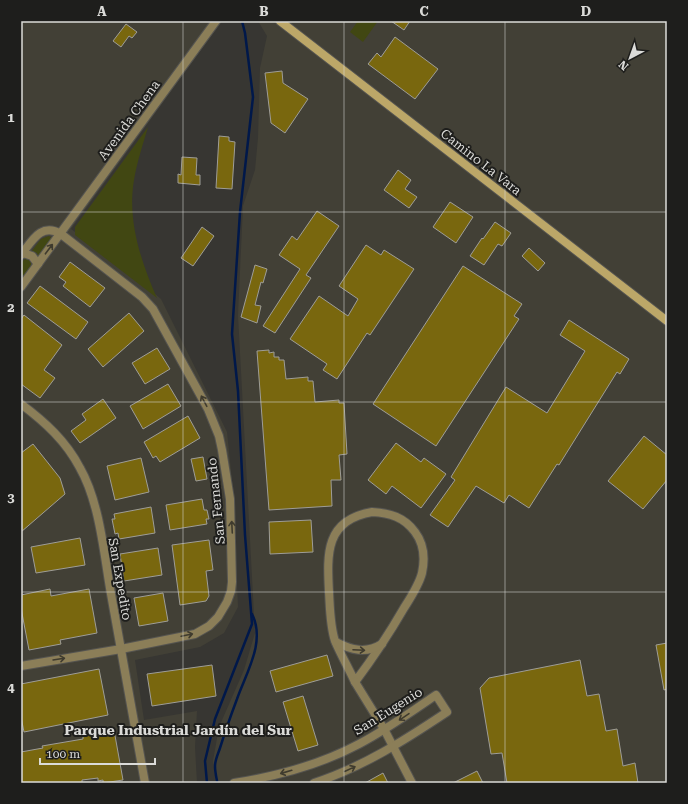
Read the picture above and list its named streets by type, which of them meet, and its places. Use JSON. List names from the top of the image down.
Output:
{
  "streets": {
    "street": [
      "Avenida Chena",
      "Camino La Vara",
      "San Fernando",
      "San Expedito",
      "San Eugenio"
    ]
  },
  "crossings": [
    ["Avenida Chena", "San Fernando"],
    ["San Fernando", "San Expedito"]
  ],
  "districts": ["Parque Industrial Jardín del Sur"],
  "scale_bar": "100 m",
  "north": "bottom left",
  "grid": {
    "columns": [
      "A",
      "B",
      "C",
      "D"
    ],
    "rows": [
      "1",
      "2",
      "3",
      "4"
    ]
  }
}
